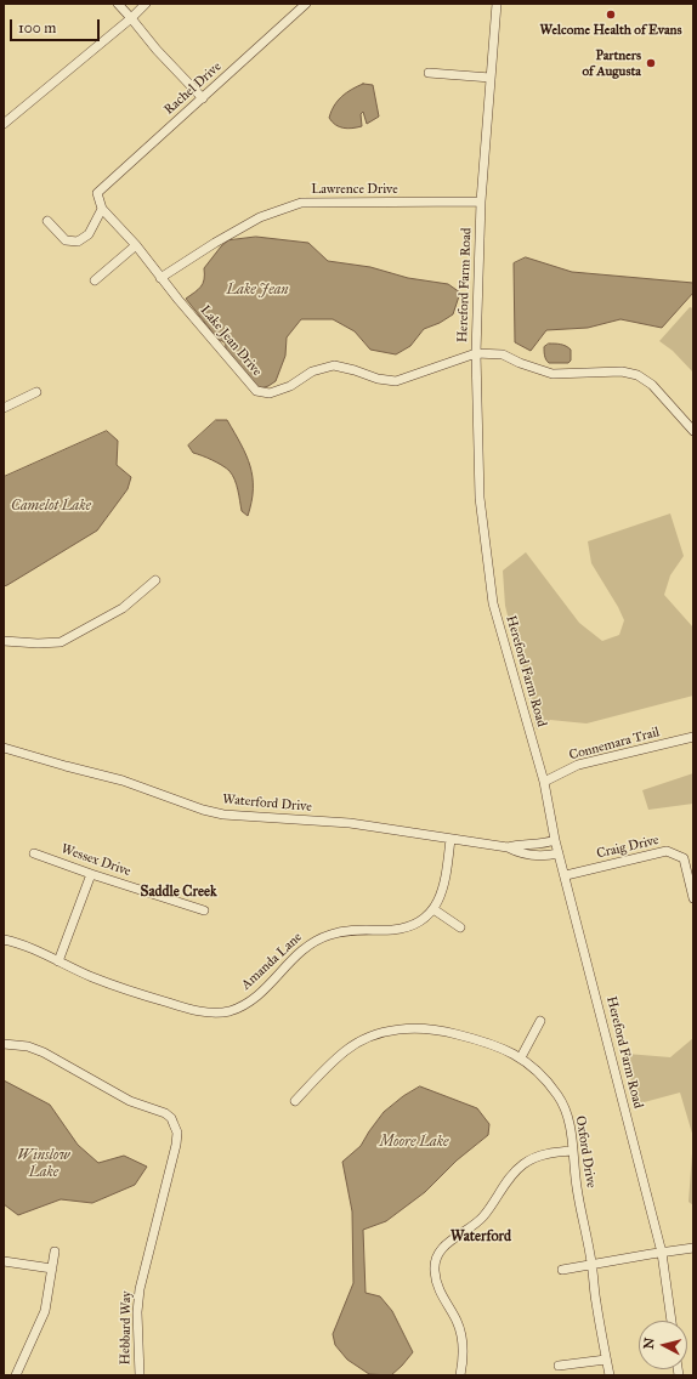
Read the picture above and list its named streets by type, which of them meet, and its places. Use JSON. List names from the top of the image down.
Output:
{
  "streets": {
    "street": [
      "Rachel Drive",
      "Lawrence Drive",
      "Hereford Farm Road",
      "Lake Jean Drive",
      "Connemara Trail",
      "Waterford Drive",
      "Craig Drive",
      "Wessex Drive",
      "Amanda Lane",
      "Oxford Drive",
      "Hebbard Way"
    ]
  },
  "crossings": [
    ["Rachel Drive", "Lake Jean Drive"],
    ["Lawrence Drive", "Hereford Farm Road"],
    ["Lawrence Drive", "Lake Jean Drive"],
    ["Hereford Farm Road", "Lake Jean Drive"],
    ["Hereford Farm Road", "Connemara Trail"],
    ["Hereford Farm Road", "Waterford Drive"],
    ["Hereford Farm Road", "Craig Drive"],
    ["Waterford Drive", "Amanda Lane"]
  ],
  "districts": ["Saddle Creek", "Waterford"],
  "water": [
    "Lake Jean",
    "Camelot Lake",
    "Moore Lake",
    "Winslow Lake"
  ],
  "places": ["Welcome Health of Evans", "Partners of Augusta"],
  "scale_bar": "100 m",
  "north": "left"
}
